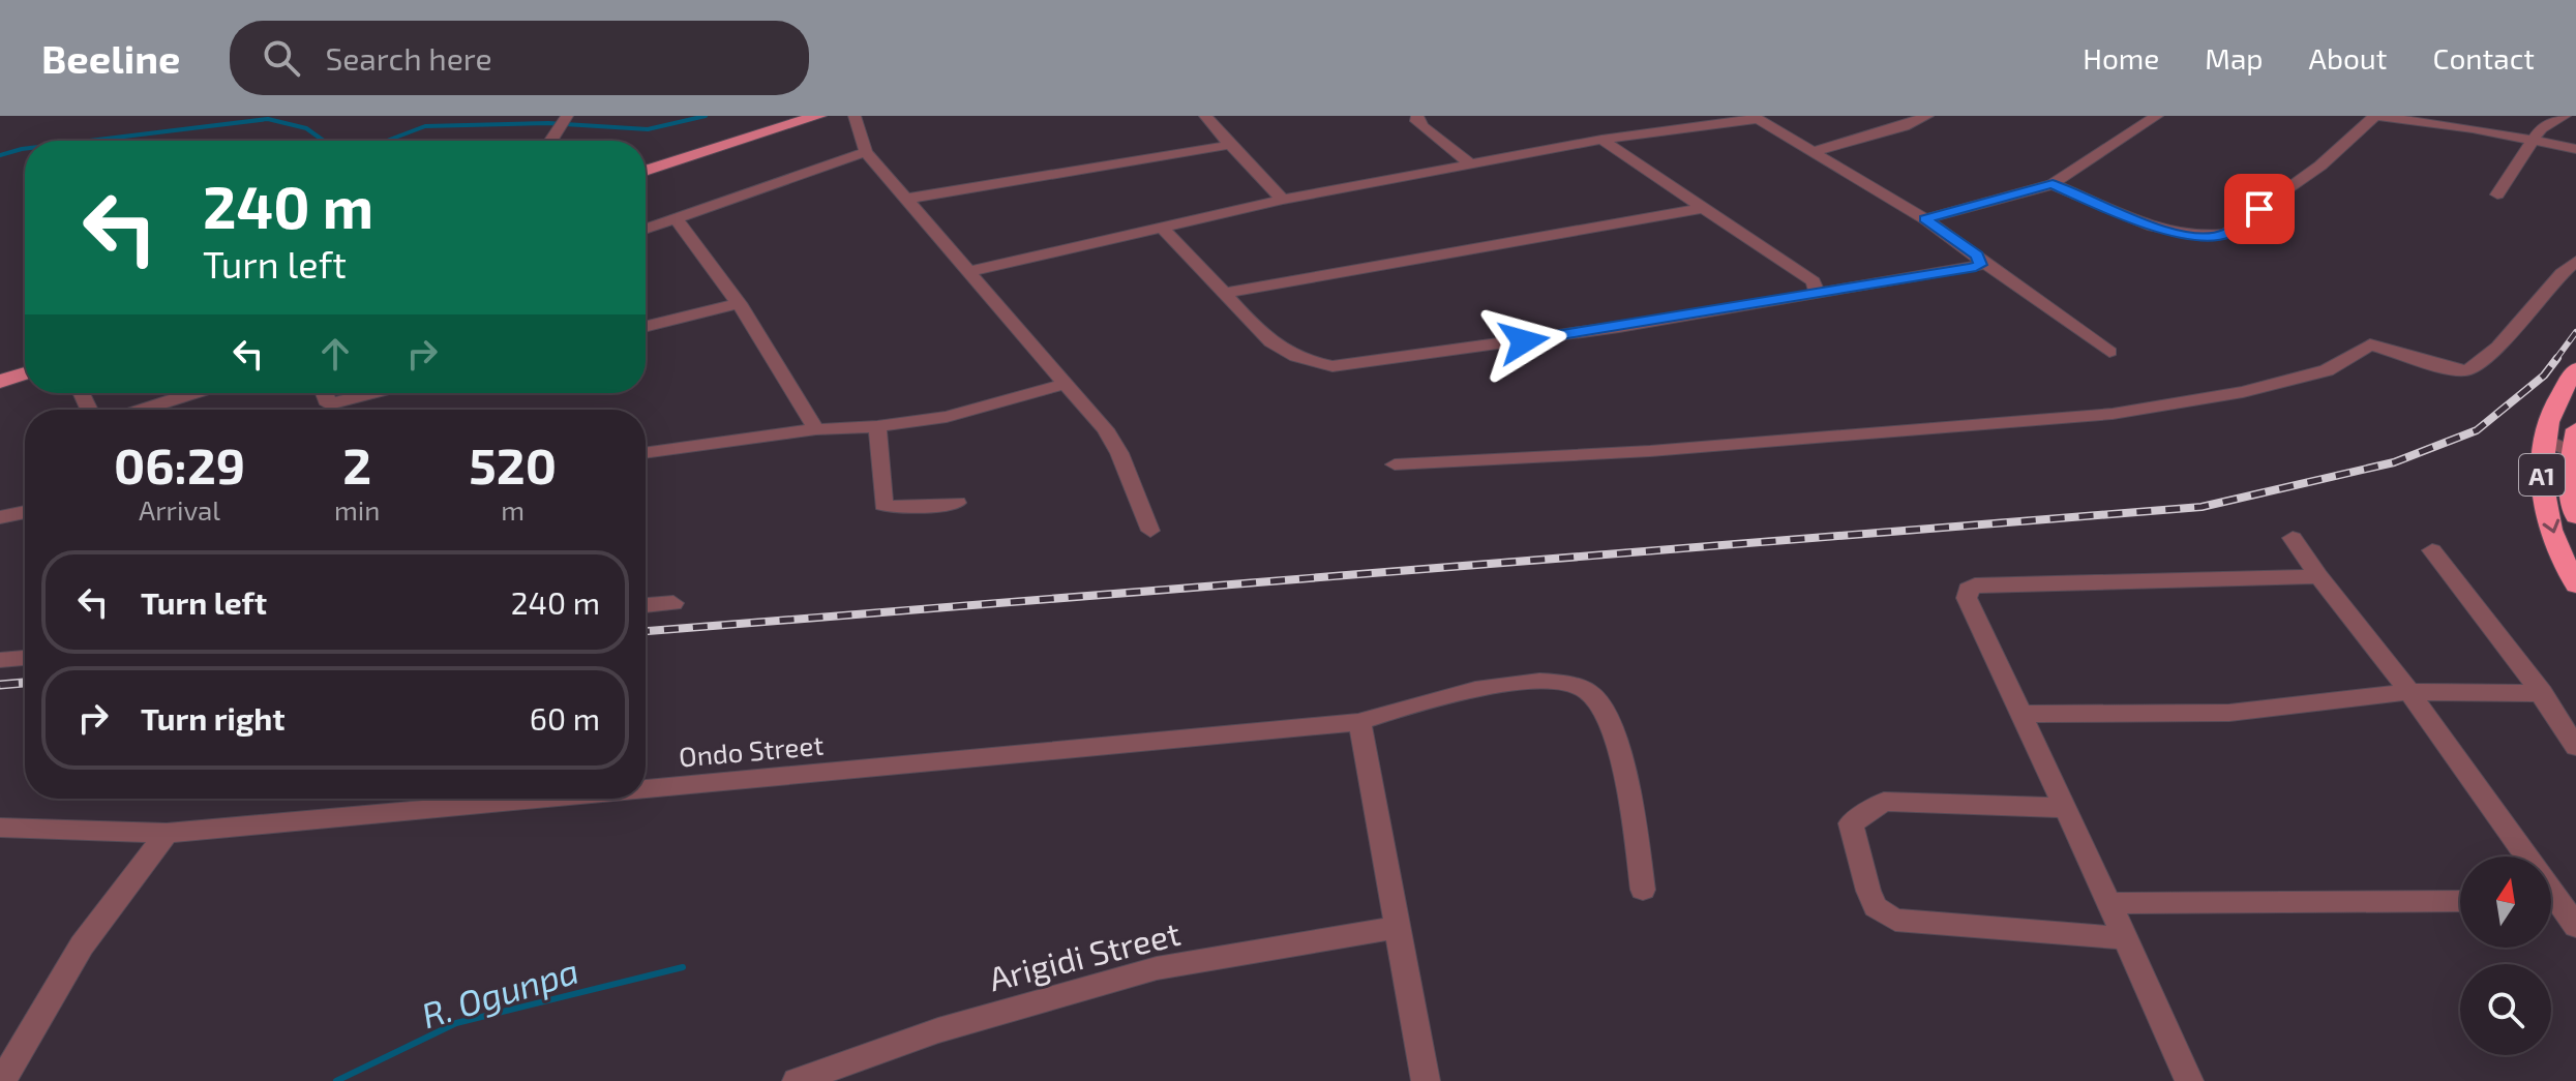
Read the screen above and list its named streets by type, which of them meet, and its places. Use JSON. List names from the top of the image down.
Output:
{
  "streets": {
    "highway": ["A1"],
    "street": ["Ondo Street", "Arigidi Street"]
  },
  "water": ["R. Ogunpa"],
  "north": "top",
  "page": {
    "header": "Beeline",
    "search": "Search here",
    "nav": [
      "Home",
      "Map",
      "About",
      "Contact"
    ],
    "turn": ["240 m", "Turn left"],
    "eta": [
      "06:29",
      "Arrival",
      "2",
      "min",
      "520",
      "m"
    ],
    "list": [
      {
        "name": "Turn left",
        "value": "240 m"
      },
      {
        "name": "Turn right",
        "value": "60 m"
      }
    ]
  }
}
